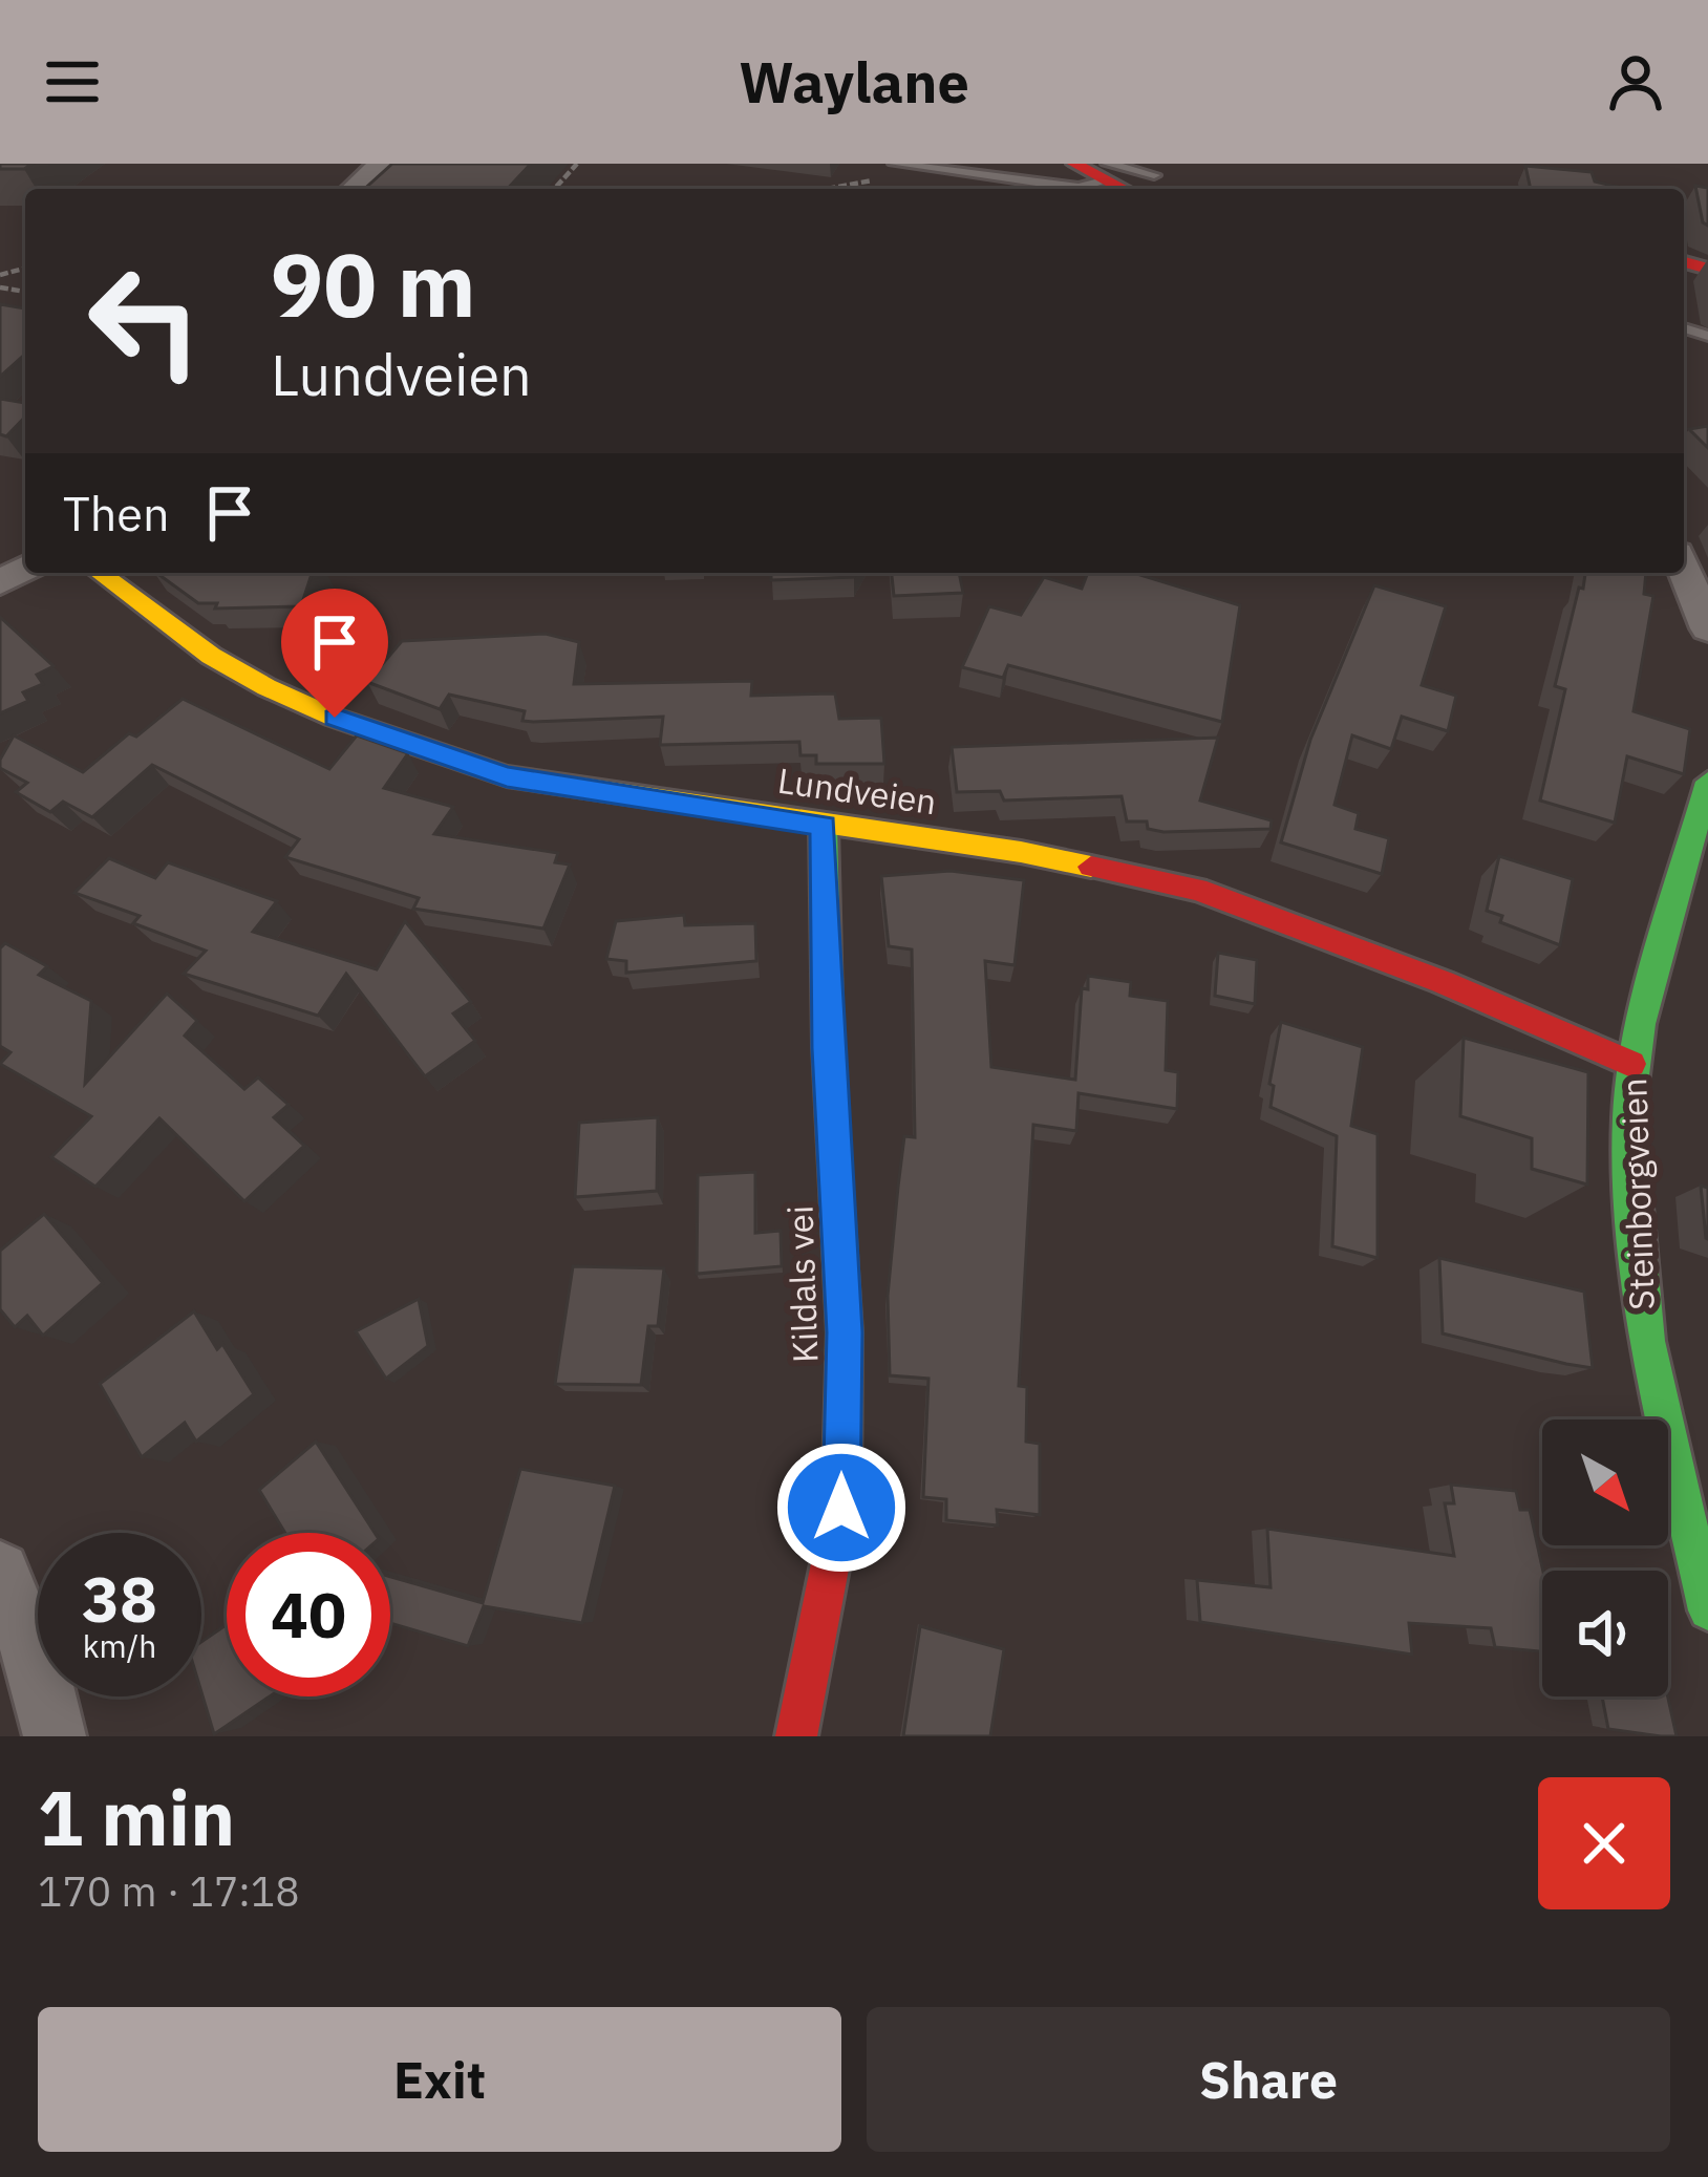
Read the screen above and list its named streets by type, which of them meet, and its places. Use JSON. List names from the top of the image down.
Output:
{
  "streets": {
    "street": ["Lundveien", "Steinborgveien", "Kildals vei"]
  },
  "crossings": [
    ["Lundveien", "Steinborgveien"],
    ["Lundveien", "Kildals vei"]
  ],
  "north": "bottom right",
  "page": {
    "header": "Waylane",
    "turn": ["90 m", "Lundveien"],
    "then": "Then",
    "speed": "38 km/h",
    "limit": "40",
    "heading": ["1 min", "170 m · 17:18"],
    "buttons": ["Exit", "Share"]
  }
}
